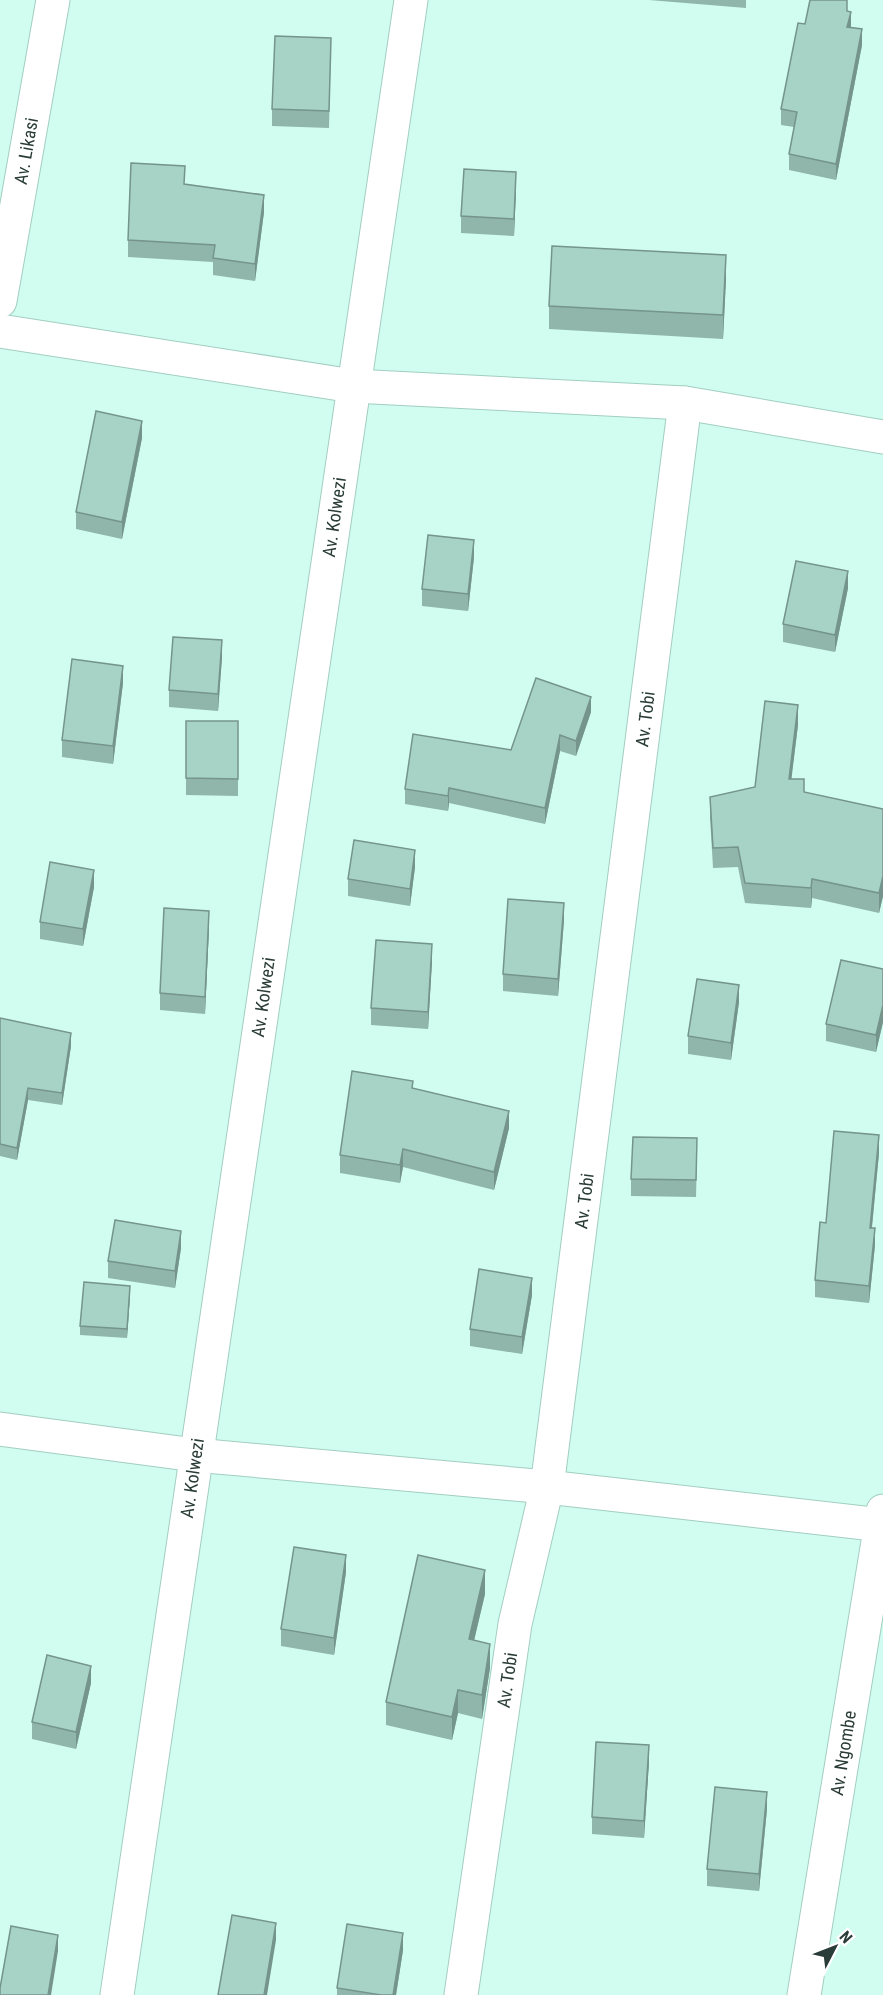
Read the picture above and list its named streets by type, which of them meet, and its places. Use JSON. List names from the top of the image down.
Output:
{
  "streets": {
    "street": [
      "Av. Likasi",
      "Av. Kolwezi",
      "Av. Tobi",
      "Av. Ngombe"
    ]
  },
  "north": "top right"
}
